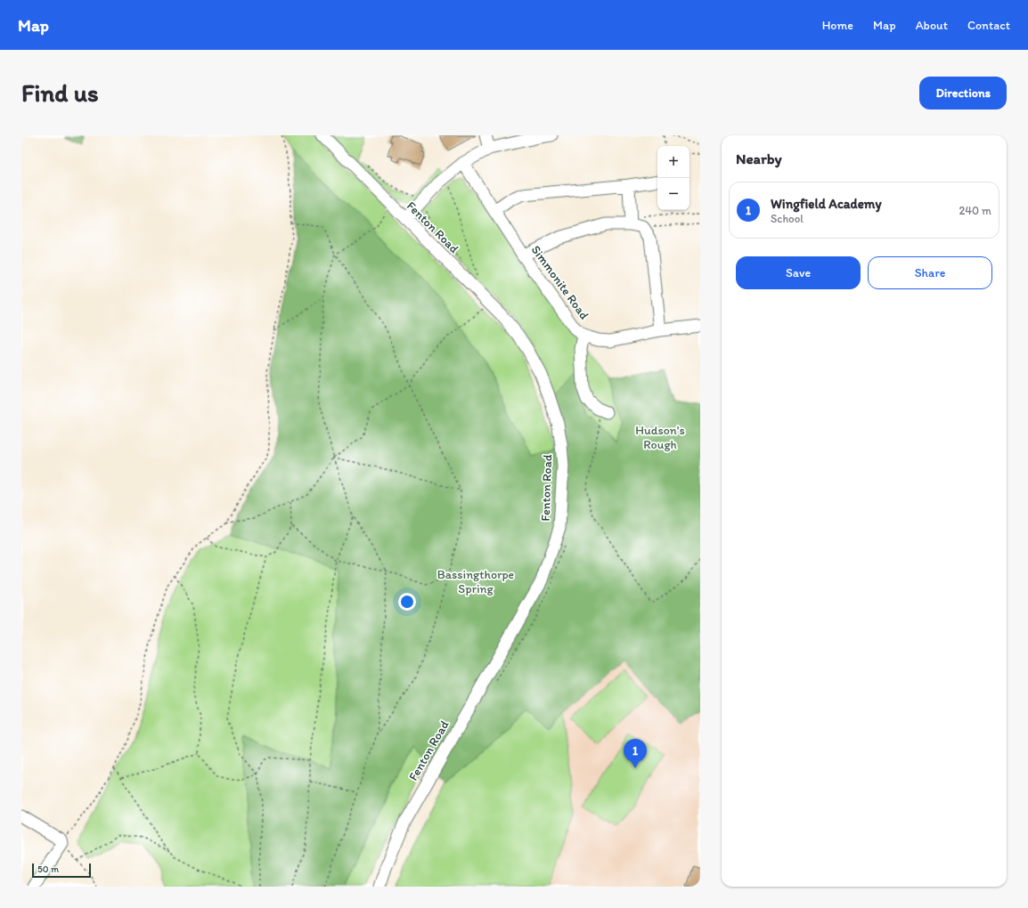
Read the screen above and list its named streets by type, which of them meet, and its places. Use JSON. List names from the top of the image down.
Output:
{
  "streets": {
    "street": ["Fenton Road", "Simmonite Road"]
  },
  "parks": ["Hudson's Rough", "Bassingthorpe Spring"],
  "scale_bar": "50 m",
  "page": {
    "header": "Map",
    "nav": [
      "Home",
      "Map",
      "About",
      "Contact"
    ],
    "buttons": [
      "Directions",
      ["Save", "Share"]
    ],
    "title": "Find us",
    "heading": "Nearby",
    "map_buttons": ["+", "−"],
    "list": [
      {
        "mark": "1",
        "name": "Wingfield Academy",
        "note": "School",
        "value": "240 m"
      }
    ],
    "pins": "1",
    "scale": "50 m"
  }
}
